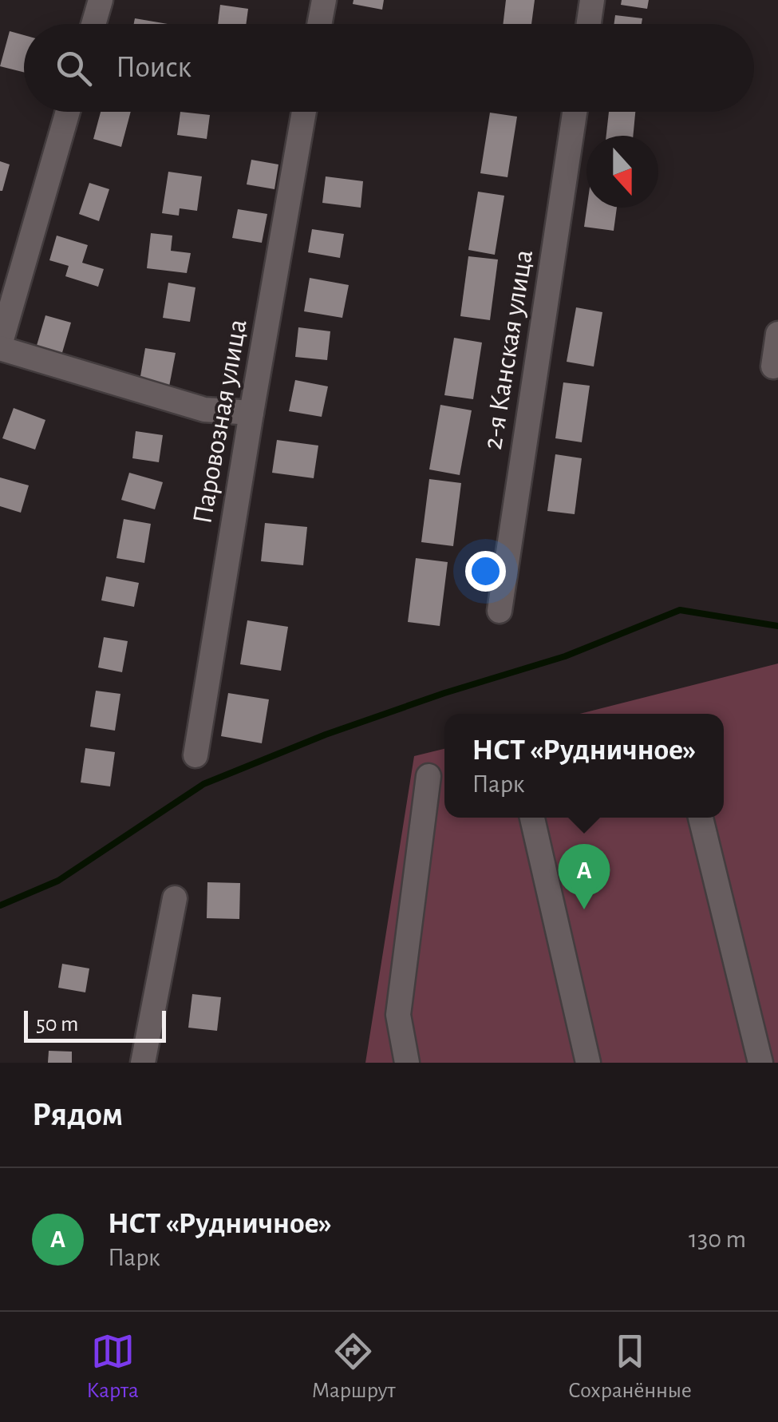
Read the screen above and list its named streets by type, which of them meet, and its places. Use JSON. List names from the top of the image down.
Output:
{
  "streets": {
    "street": ["2-я Канская улица", "Паровозная улица"]
  },
  "scale_bar": "50 m",
  "north": "bottom",
  "page": {
    "search": "Поиск",
    "popup": ["НСТ «Рудничное»", "Парк"],
    "pins": "A",
    "scale": "50 m",
    "heading": "Рядом",
    "list": [
      {
        "mark": "A",
        "name": "НСТ «Рудничное»",
        "note": "Парк",
        "value": "130 m"
      }
    ],
    "nav": ["Карта", "Маршрут", "Сохранённые"]
  }
}
